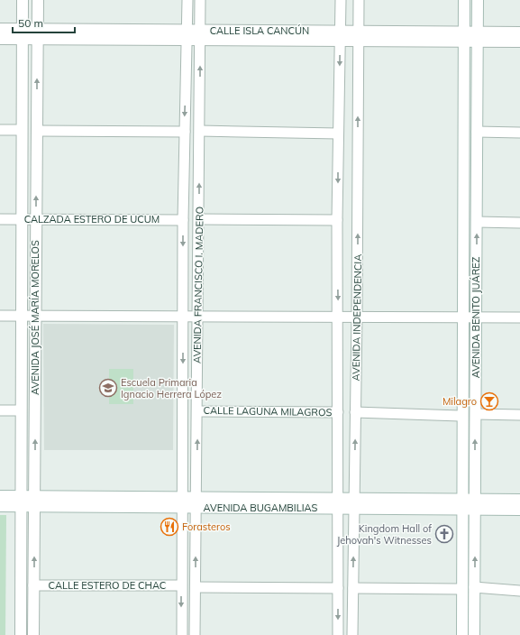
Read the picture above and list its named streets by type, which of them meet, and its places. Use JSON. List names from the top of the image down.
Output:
{
  "streets": {
    "main road": [
      "CALLE ISLA CANCÚN",
      "AVENIDA JOSÉ MARÍA MORELOS",
      "AVENIDA BENITO JUÁREZ",
      "AVENIDA BUGAMBILIAS"
    ],
    "street": [
      "CALZADA ESTERO DE UCUM",
      "AVENIDA FRANCISCO I. MADERO",
      "AVENIDA INDEPENDENCIA",
      "CALLE LAGUNA MILAGROS",
      "CALLE ESTERO DE CHAC"
    ]
  },
  "crossings": [
    ["CALLE ISLA CANCÚN", "AVENIDA FRANCISCO I. MADERO"],
    ["CALLE ISLA CANCÚN", "AVENIDA JOSÉ MARÍA MORELOS"],
    ["CALLE ISLA CANCÚN", "AVENIDA INDEPENDENCIA"],
    ["CALLE ISLA CANCÚN", "AVENIDA BENITO JUÁREZ"],
    ["CALZADA ESTERO DE UCUM", "AVENIDA FRANCISCO I. MADERO"],
    ["CALZADA ESTERO DE UCUM", "AVENIDA JOSÉ MARÍA MORELOS"],
    ["AVENIDA FRANCISCO I. MADERO", "CALLE LAGUNA MILAGROS"],
    ["AVENIDA FRANCISCO I. MADERO", "AVENIDA BUGAMBILIAS"],
    ["AVENIDA FRANCISCO I. MADERO", "CALLE ESTERO DE CHAC"],
    ["AVENIDA JOSÉ MARÍA MORELOS", "AVENIDA BUGAMBILIAS"],
    ["AVENIDA JOSÉ MARÍA MORELOS", "CALLE ESTERO DE CHAC"],
    ["AVENIDA INDEPENDENCIA", "CALLE LAGUNA MILAGROS"],
    ["AVENIDA INDEPENDENCIA", "AVENIDA BUGAMBILIAS"],
    ["AVENIDA BENITO JUÁREZ", "AVENIDA BUGAMBILIAS"]
  ],
  "places": {
    "school or university": ["Escuela Primaria Ignacio Herrera López"],
    "bar": ["Milagro"],
    "restaurant": ["Forasteros"],
    "church": ["Kingdom Hall of Jehovah's Witnesses"]
  },
  "scale_bar": "50 m"
}
